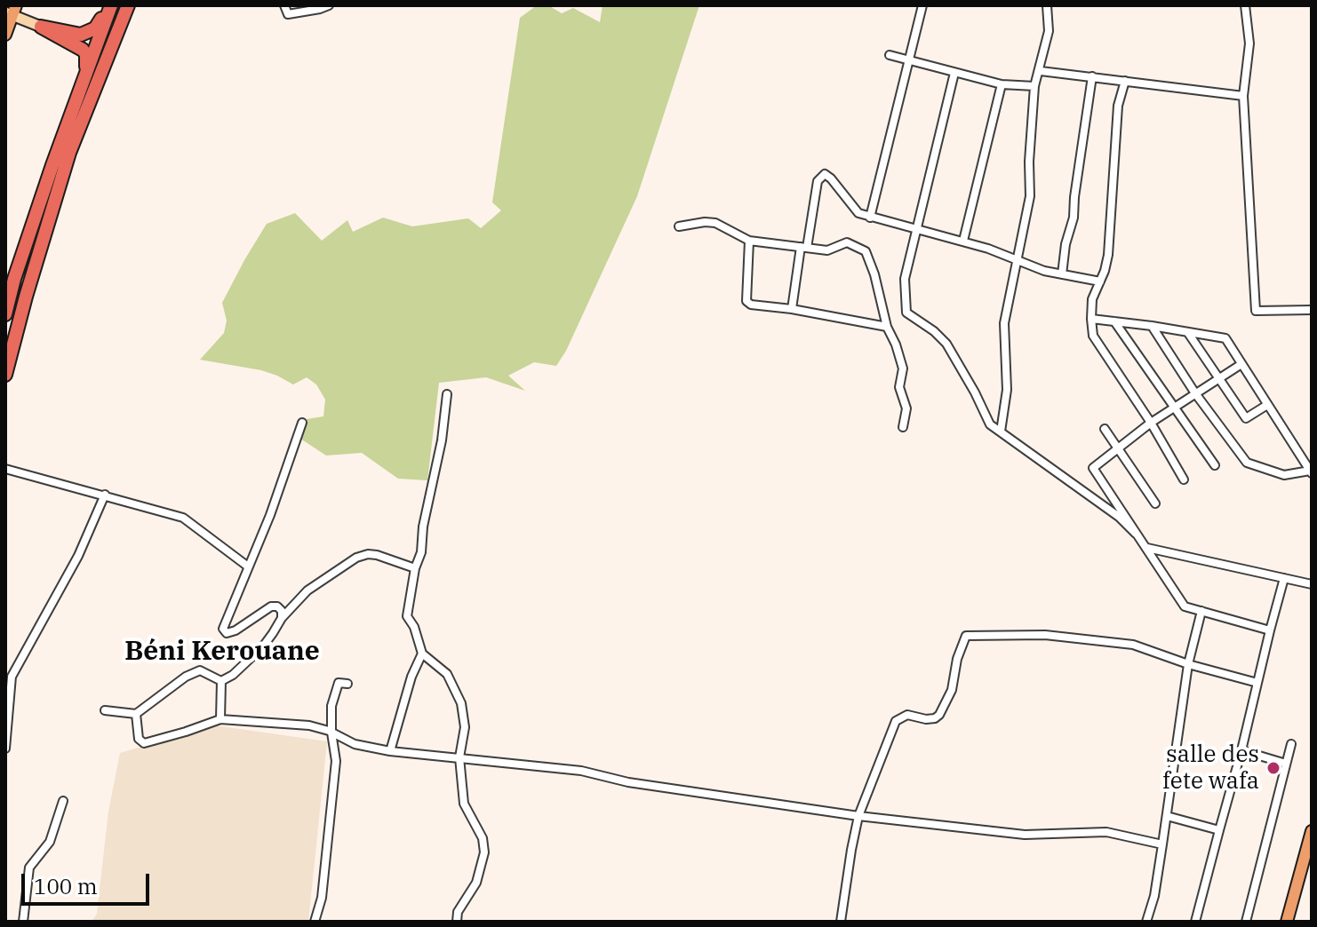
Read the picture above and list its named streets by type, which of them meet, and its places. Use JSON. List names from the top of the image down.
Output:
{
  "districts": ["Béni Kerouane"],
  "places": ["salle des fete wafa"],
  "scale_bar": "100 m"
}
